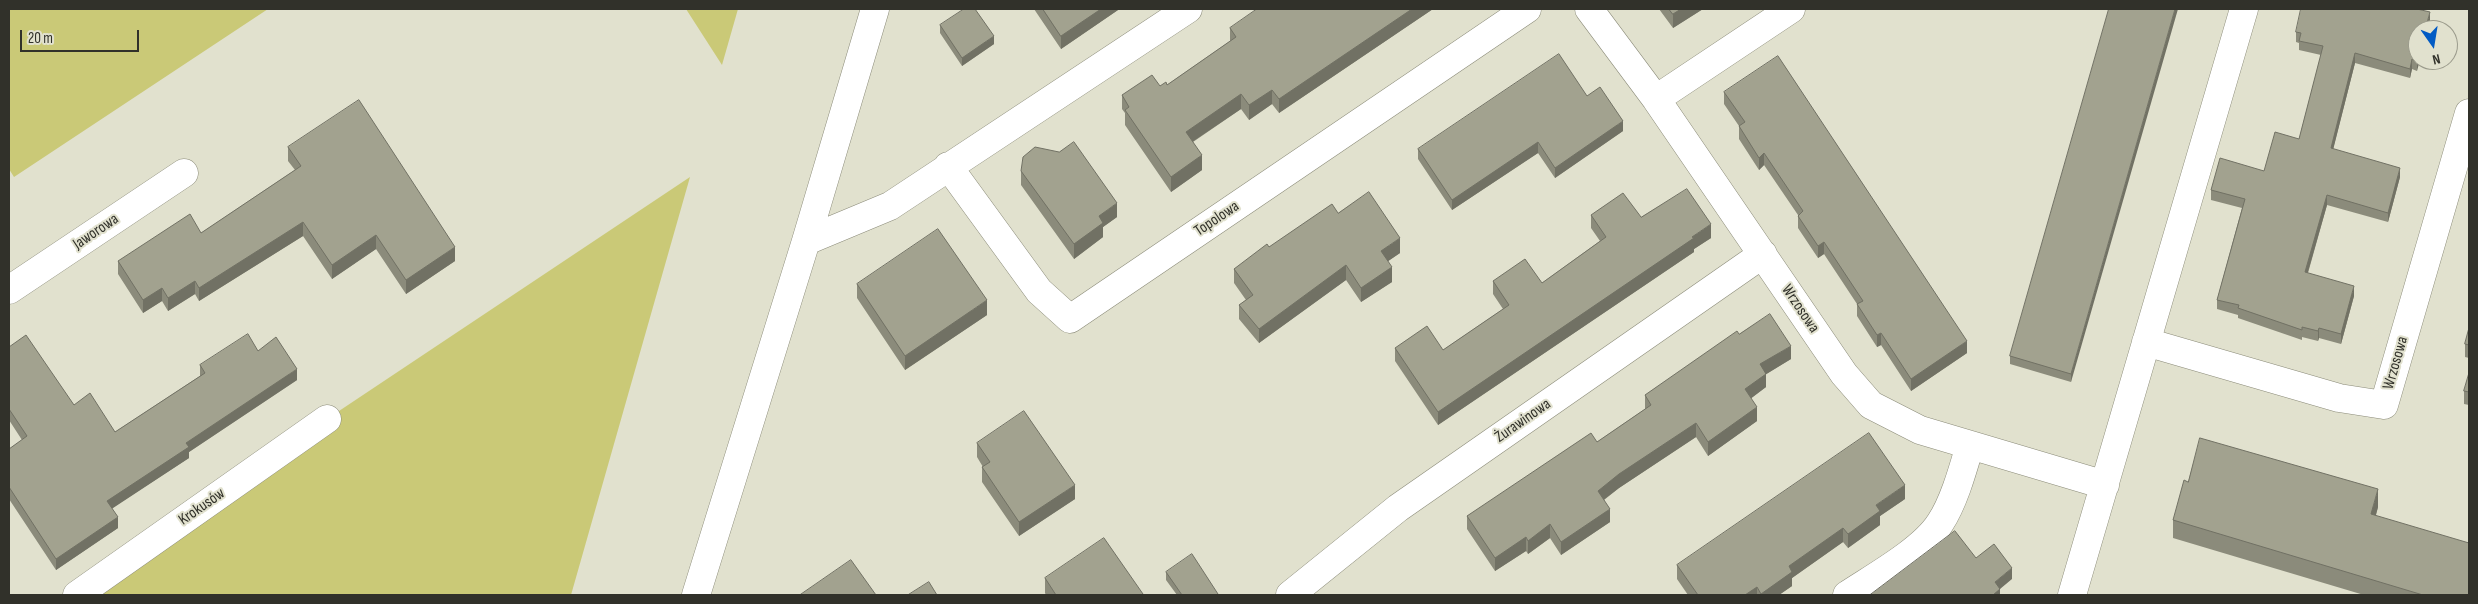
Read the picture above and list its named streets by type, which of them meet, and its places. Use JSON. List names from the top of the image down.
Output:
{
  "streets": {
    "street": [
      "Topolowa",
      "Jaworowa",
      "Wrzosowa",
      "Żurawinowa",
      "Krokusów"
    ]
  },
  "crossings": [
    ["Wrzosowa", "Żurawinowa"]
  ],
  "scale_bar": "20 m",
  "north": "bottom"
}
